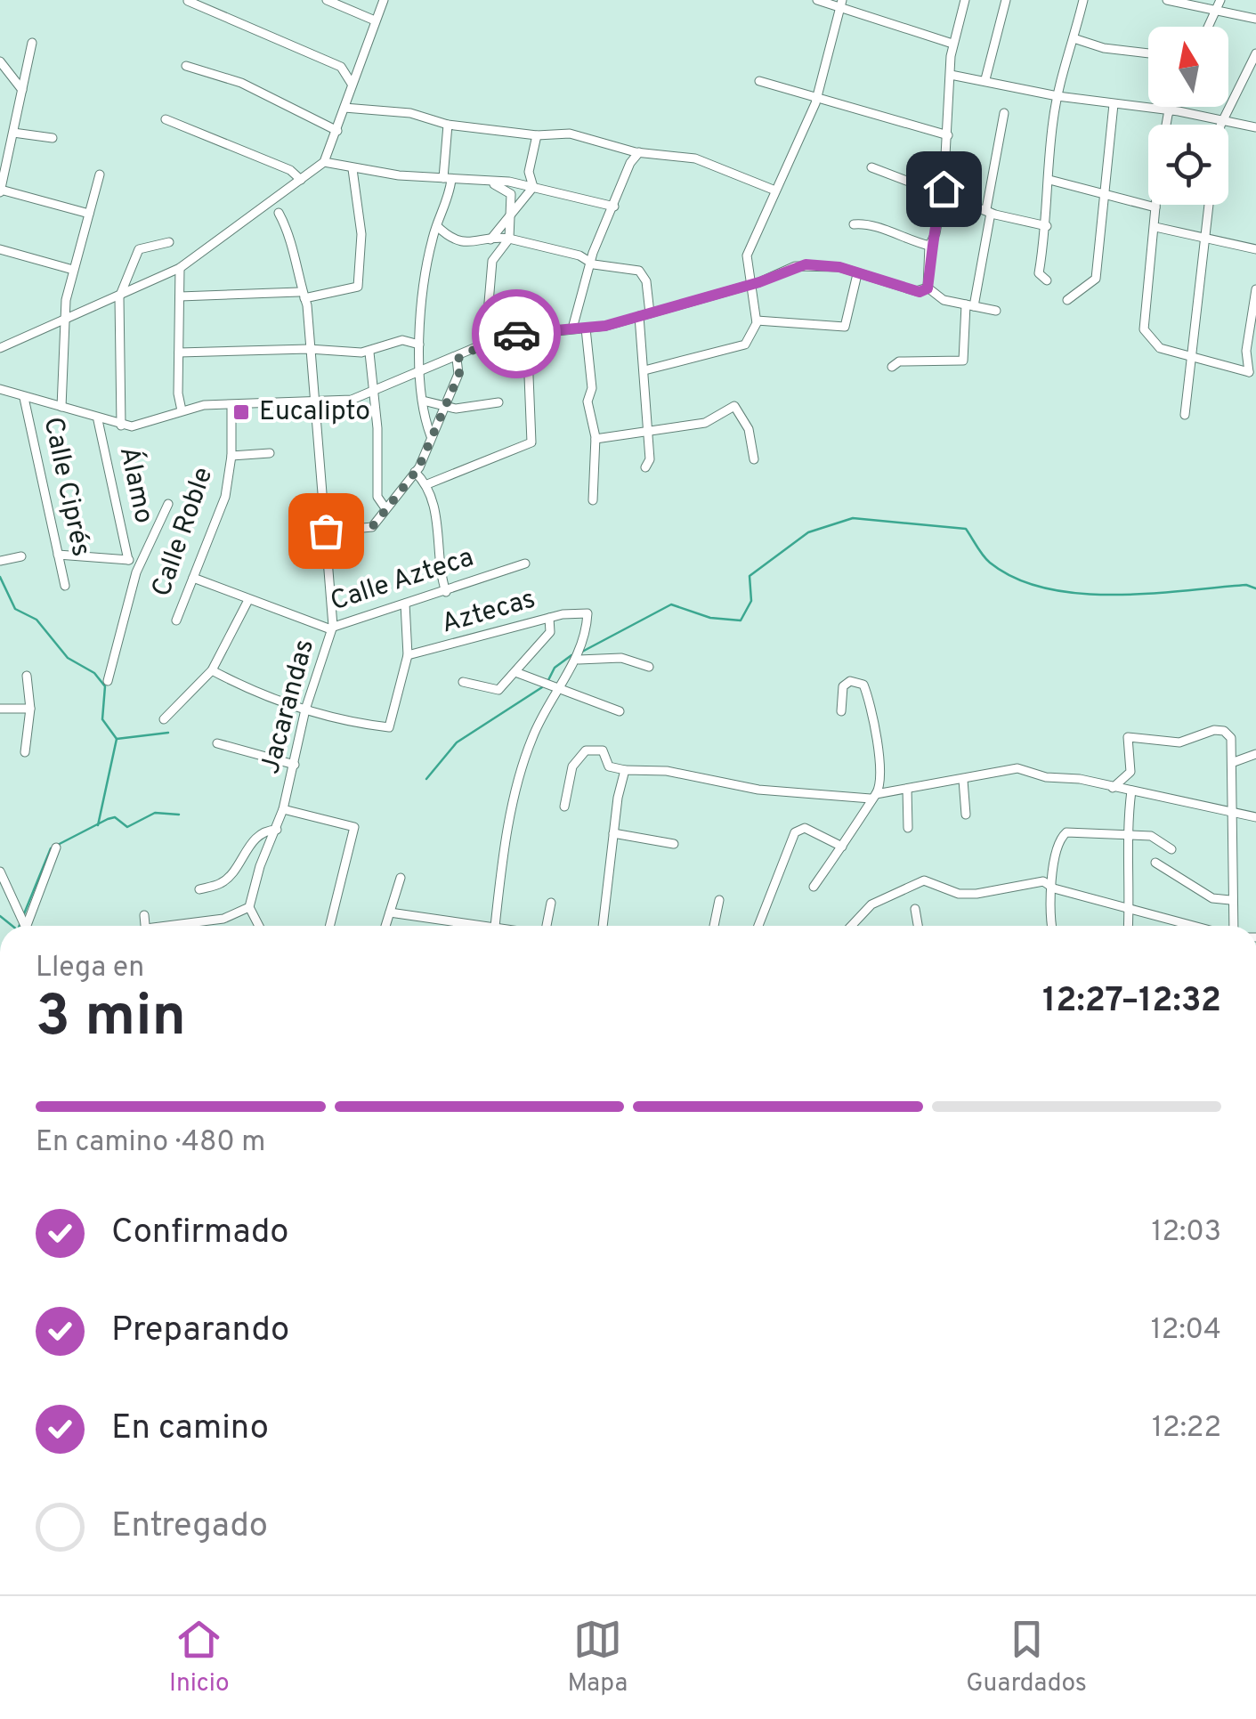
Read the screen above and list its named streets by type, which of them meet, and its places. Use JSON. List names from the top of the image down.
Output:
{
  "streets": {
    "street": [
      "Álamo",
      "Calle Ciprés",
      "Calle Roble",
      "Calle Azteca",
      "Aztecas",
      "Jacarandas"
    ]
  },
  "crossings": [
    ["Calle Roble", "Calle Azteca"],
    ["Calle Azteca", "Aztecas"],
    ["Calle Azteca", "Jacarandas"]
  ],
  "places": {
    "transit": ["Eucalipto"]
  },
  "north": "top",
  "page": {
    "heading": ["3 min", "Llega en", "12:27–12:32"],
    "bar": "En camino · 480 m",
    "list": [
      ["Confirmado", "12:03"],
      ["Preparando", "12:04"],
      ["En camino", "12:22"],
      "Entregado"
    ],
    "tabs": ["Inicio", "Mapa", "Guardados"]
  }
}
